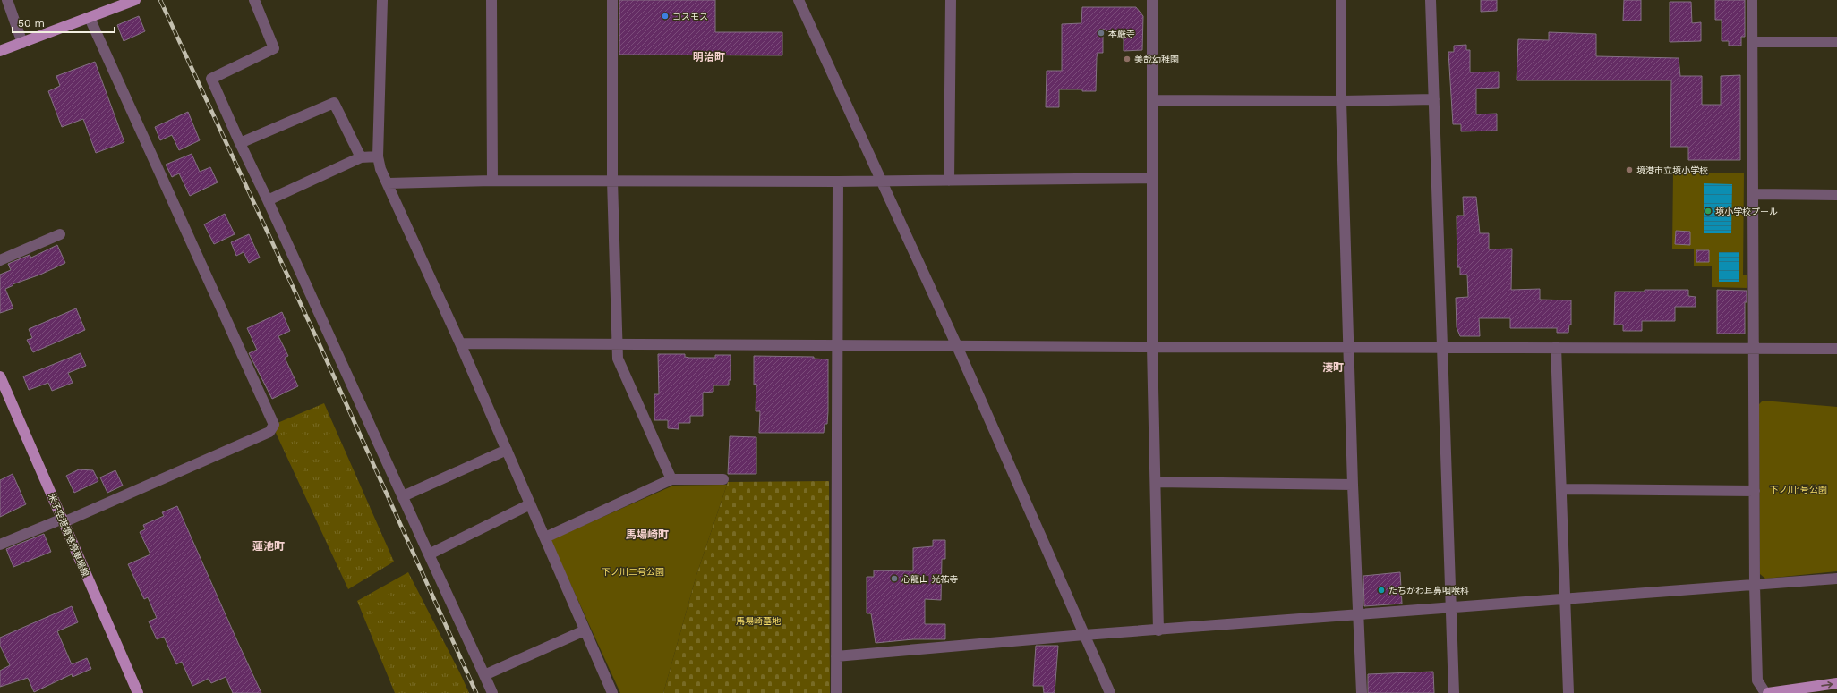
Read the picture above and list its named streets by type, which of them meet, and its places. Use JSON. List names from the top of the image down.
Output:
{
  "streets": {
    "main road": ["米子空港境港停車場線"]
  },
  "districts": [
    "明治町",
    "湊町",
    "馬場崎町",
    "蓮池町"
  ],
  "parks": ["下ノ川1号公園", "下ノ川二号公園", "馬場崎墓地"],
  "places": [
    "コスモス",
    "本巌寺",
    "美哉幼稚園",
    "境港市立境小学校",
    "境小学校プール",
    "心龍山 光祐寺",
    "たちかわ耳鼻咽喉科"
  ],
  "scale_bar": "50 m"
}
